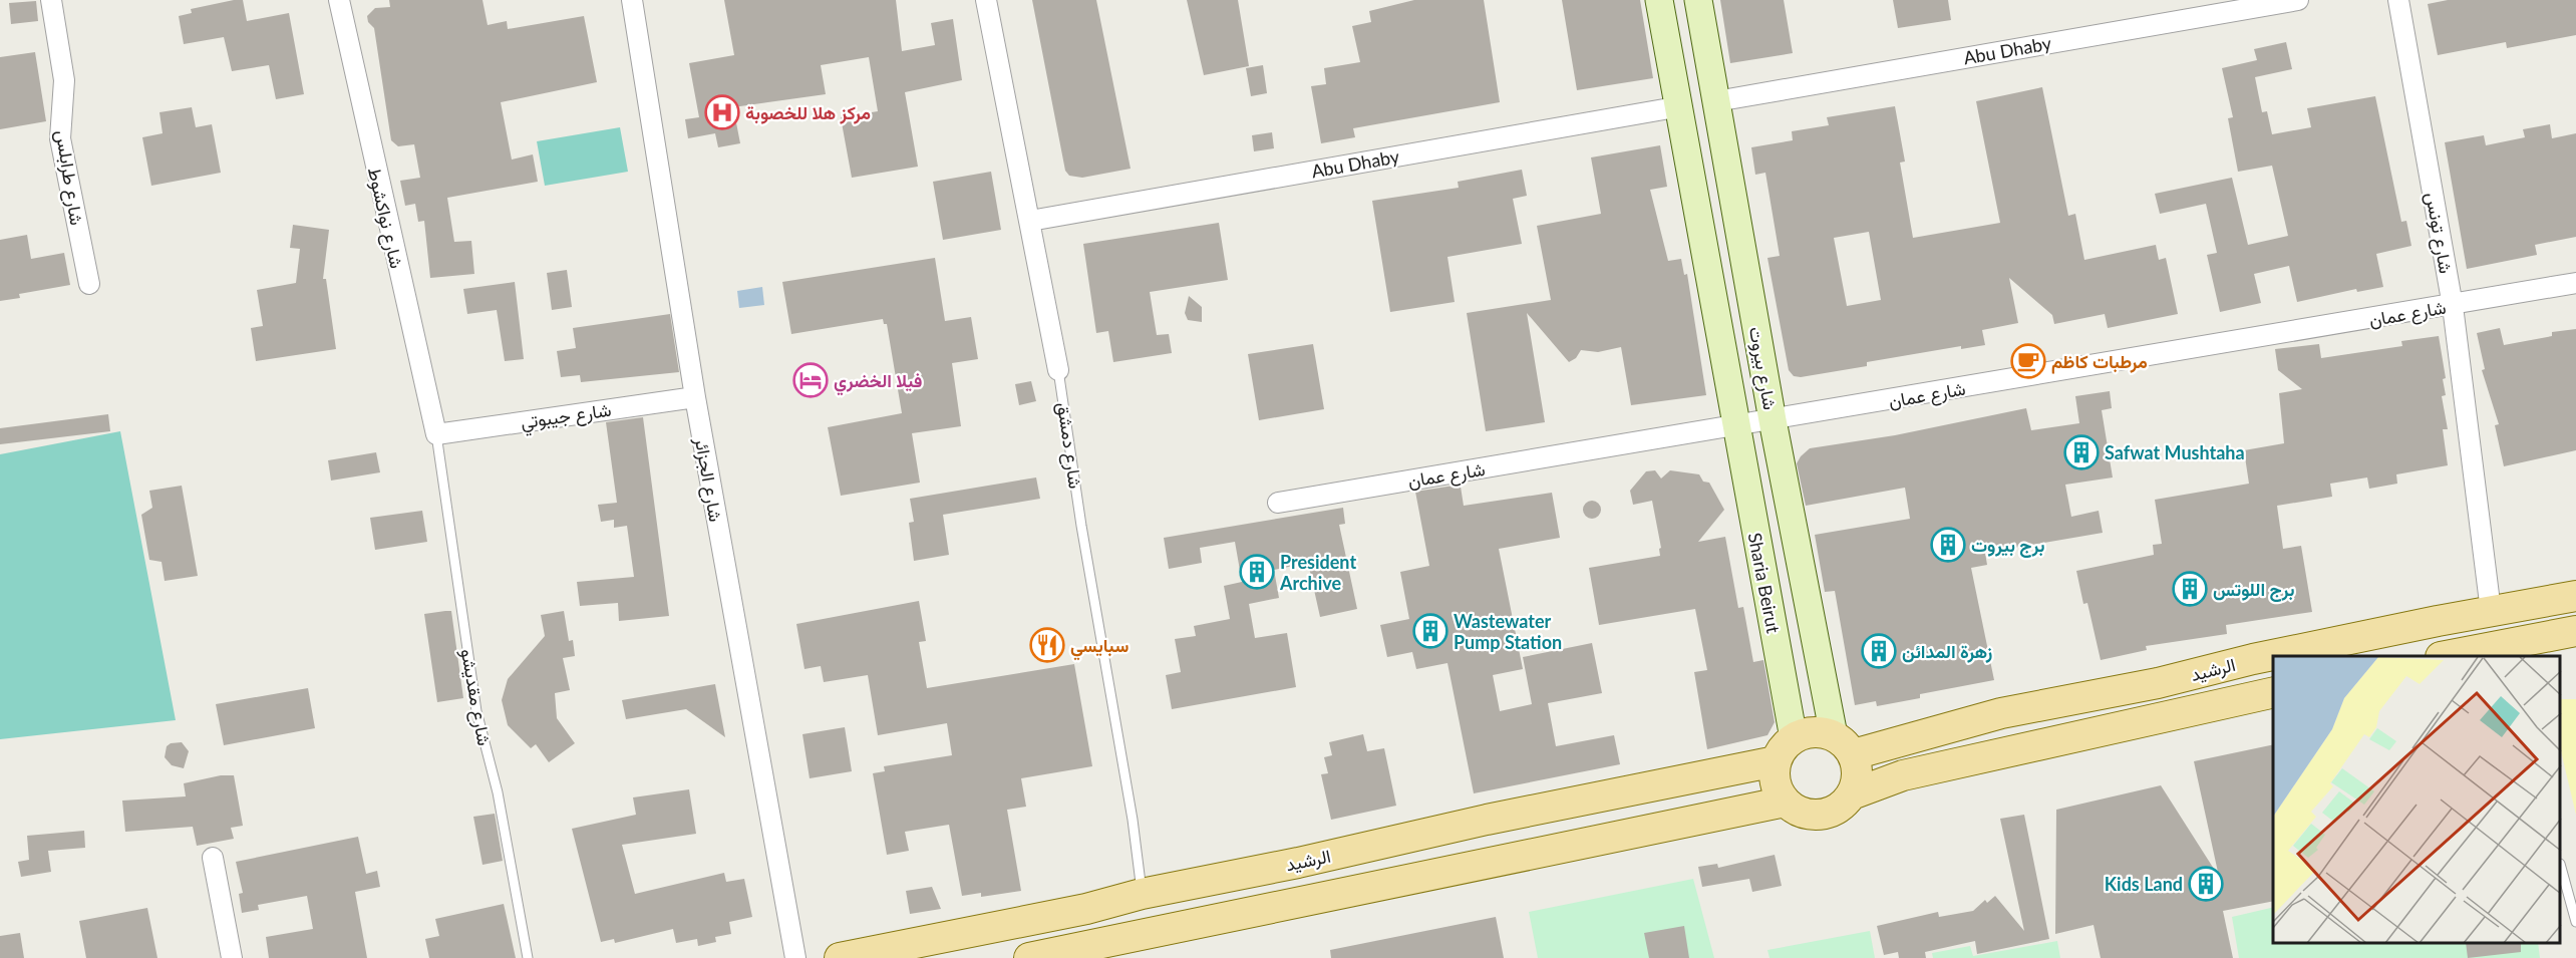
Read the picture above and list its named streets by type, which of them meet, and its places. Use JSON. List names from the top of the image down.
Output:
{
  "streets": {
    "main road": ["شارع بيروت", "Sharia Beirut", "الرشيد"],
    "street": [
      "Abu Dhaby",
      "شارع طرابلس",
      "شارع نواكشوط",
      "شارع تونس",
      "شارع عمان",
      "شارع جيبوتي",
      "شارع دمشق",
      "شارع الجزائر"
    ],
    "lane": ["شارع مقديشو"]
  },
  "crossings": [
    ["Abu Dhaby", "شارع بيروت"],
    ["Abu Dhaby", "شارع دمشق"],
    ["شارع نواكشوط", "شارع جيبوتي"],
    ["شارع نواكشوط", "شارع مقديشو"],
    ["شارع تونس", "شارع عمان"],
    ["شارع تونس", "الرشيد"],
    ["شارع عمان", "شارع بيروت"],
    ["شارع عمان", "Sharia Beirut"],
    ["شارع بيروت", "Sharia Beirut"],
    ["شارع بيروت", "الرشيد"],
    ["شارع جيبوتي", "شارع الجزائر"],
    ["شارع جيبوتي", "شارع مقديشو"],
    ["شارع دمشق", "الرشيد"],
    ["Sharia Beirut", "الرشيد"]
  ],
  "places": {
    "hospital": ["مركز هلا للخصوبة"],
    "cafe": ["مرطبات كاظم"],
    "hotel": ["فيلا الخضري"],
    "building": [
      "Safwat Mushtaha",
      "برج بيروت",
      "President Archive",
      "برج اللوتس",
      "Wastewater Pump Station",
      "زهرة المدائن",
      "Kids Land"
    ],
    "restaurant": ["سبايسي"]
  }
}
